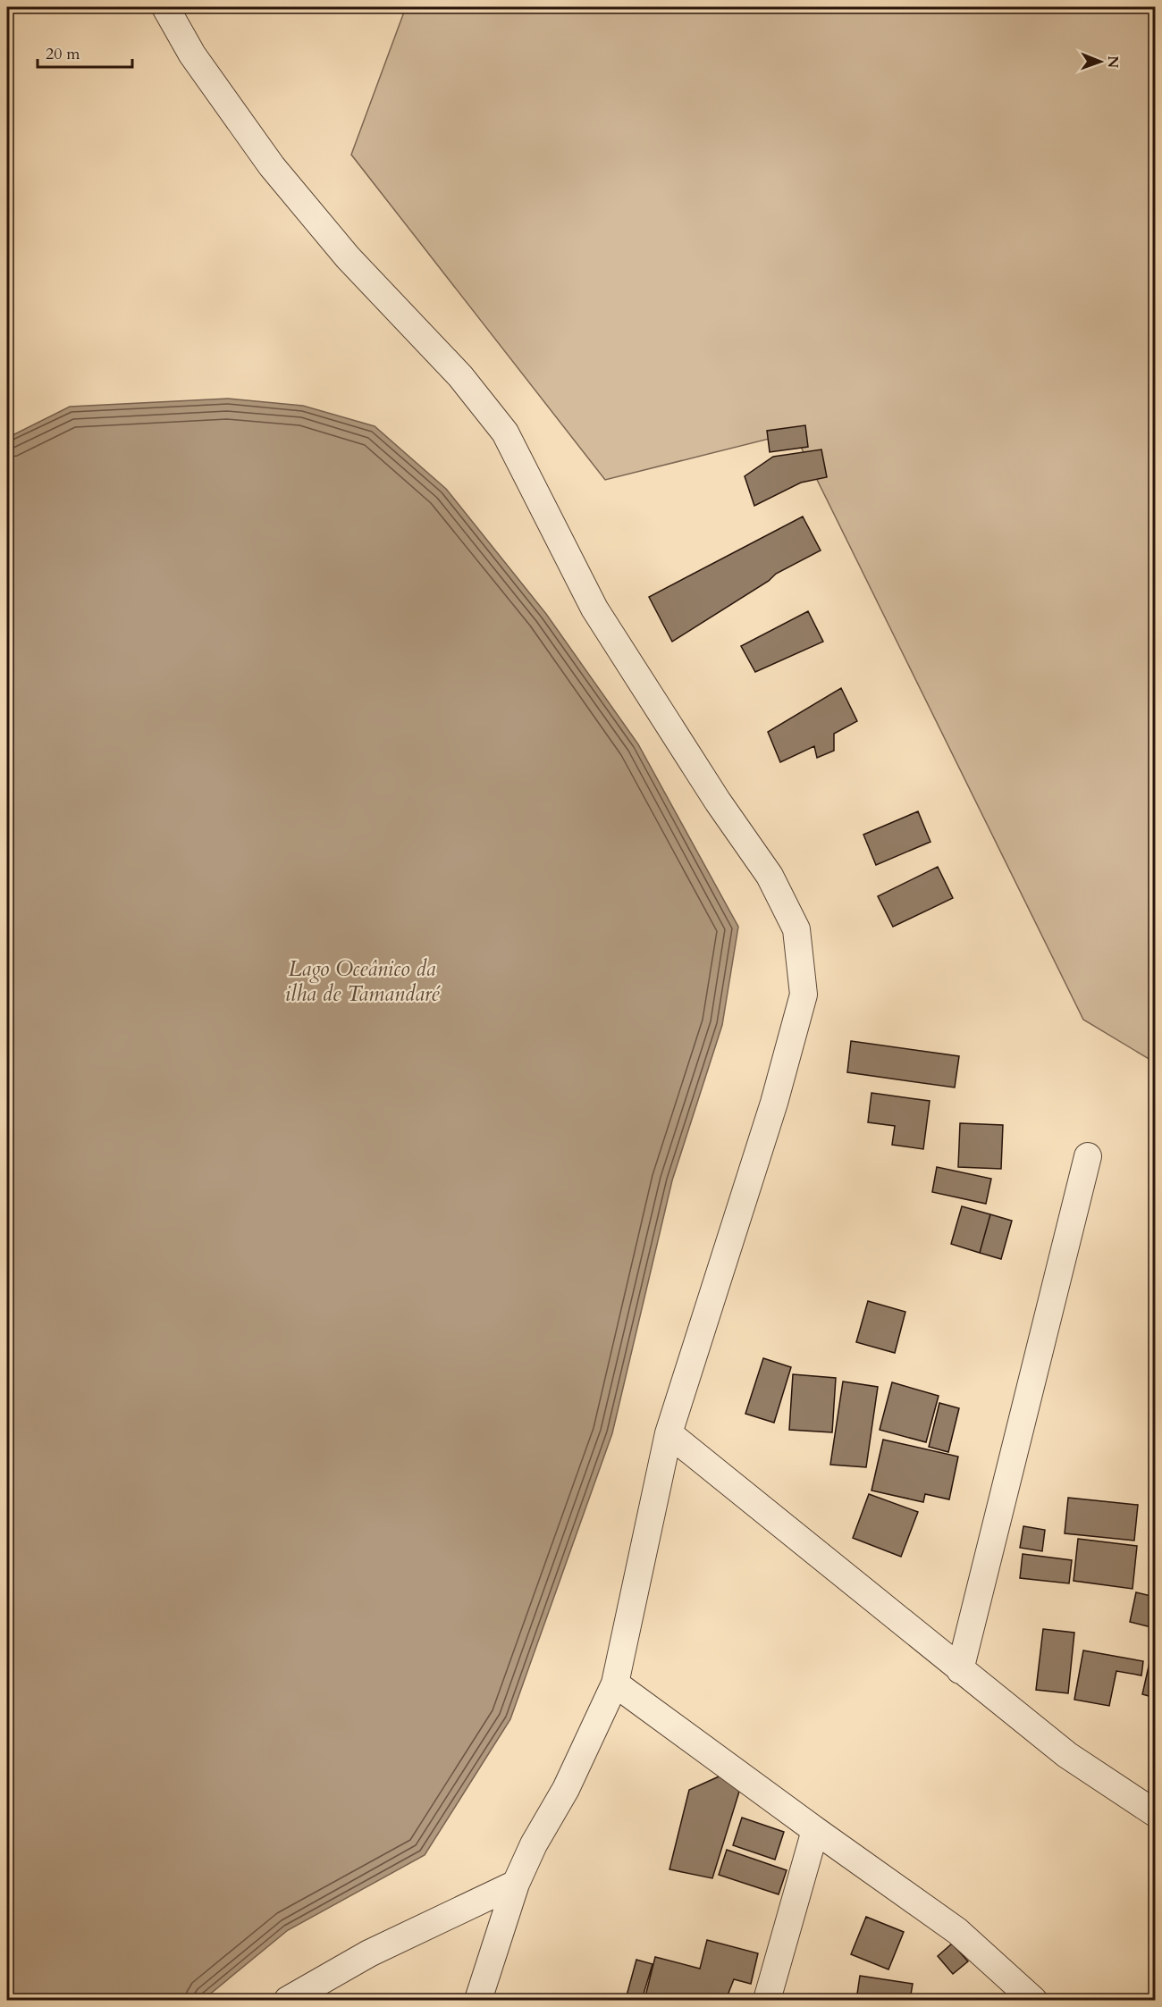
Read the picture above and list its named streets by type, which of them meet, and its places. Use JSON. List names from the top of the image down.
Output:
{
  "water": ["Lago Oceânico da ilha de Tamandaré"],
  "scale_bar": "20 m",
  "north": "right"
}
